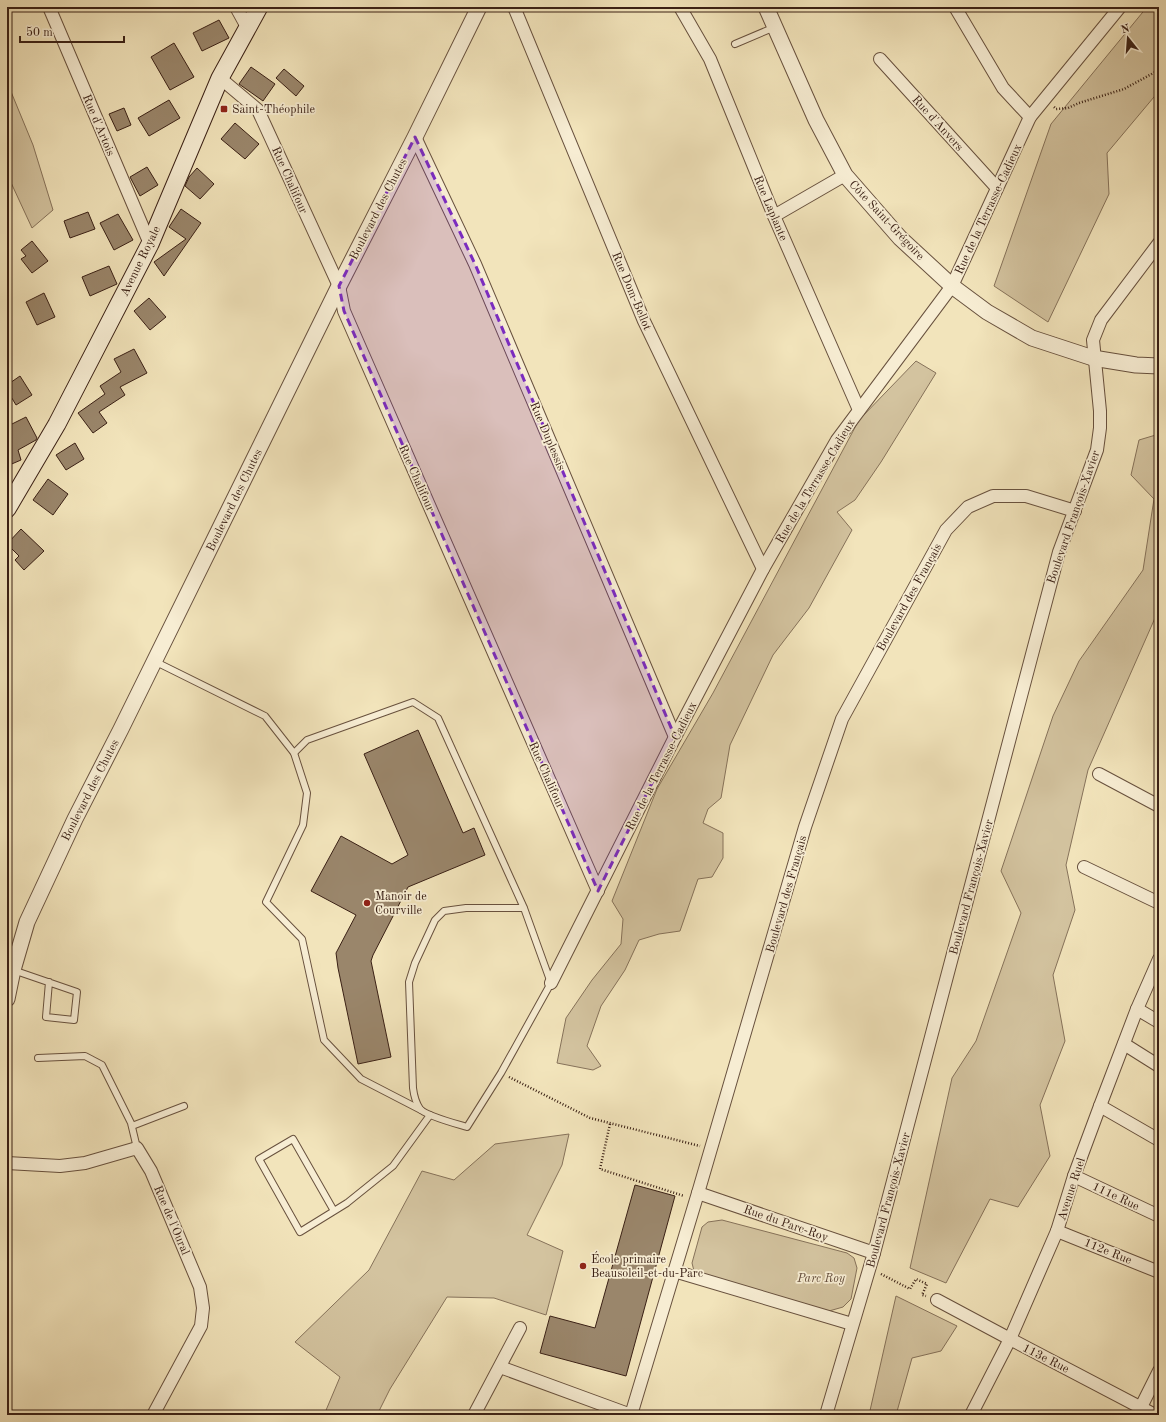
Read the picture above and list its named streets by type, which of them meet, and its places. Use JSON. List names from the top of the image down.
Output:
{
  "streets": {
    "main road": ["Avenue Royale"],
    "street": [
      "Rue d'Anvers",
      "Rue d'Artois",
      "Rue Chalifour",
      "Rue Laplante",
      "Boulevard des Chutes",
      "Rue de la Terrasse-Cadieux",
      "Côte Saint-Grégoire",
      "Rue Dom-Bellot",
      "Rue Duplessis",
      "Boulevard François-Xavier",
      "Boulevard des Français",
      "Avenue Ruel",
      "111e Rue",
      "Rue de l'Oural",
      "Rue du Parc-Roy",
      "112e Rue",
      "113e Rue"
    ]
  },
  "crossings": [
    ["Rue d'Anvers", "Rue de la Terrasse-Cadieux"],
    ["Rue d'Artois", "Avenue Royale"],
    ["Rue Chalifour", "Boulevard des Chutes"],
    ["Rue Chalifour", "Rue de la Terrasse-Cadieux"],
    ["Rue Chalifour", "Avenue Royale"],
    ["Rue Laplante", "Rue de la Terrasse-Cadieux"],
    ["Boulevard des Chutes", "Rue Duplessis"],
    ["Rue de la Terrasse-Cadieux", "Côte Saint-Grégoire"],
    ["Rue de la Terrasse-Cadieux", "Rue Dom-Bellot"],
    ["Rue de la Terrasse-Cadieux", "Rue Duplessis"],
    ["Côte Saint-Grégoire", "Boulevard François-Xavier"],
    ["Boulevard François-Xavier", "Boulevard des Français"],
    ["Boulevard François-Xavier", "Rue du Parc-Roy"],
    ["Boulevard des Français", "Rue du Parc-Roy"],
    ["Avenue Ruel", "111e Rue"],
    ["Avenue Ruel", "112e Rue"],
    ["Avenue Ruel", "113e Rue"]
  ],
  "parks": ["Parc Roy"],
  "places": {
    "transit": ["Saint-Théophile"],
    "other": ["Manoir de Courville", "École primaire Beausoleil-et-du-Parc"]
  },
  "scale_bar": "50 m",
  "north": "top"
}
